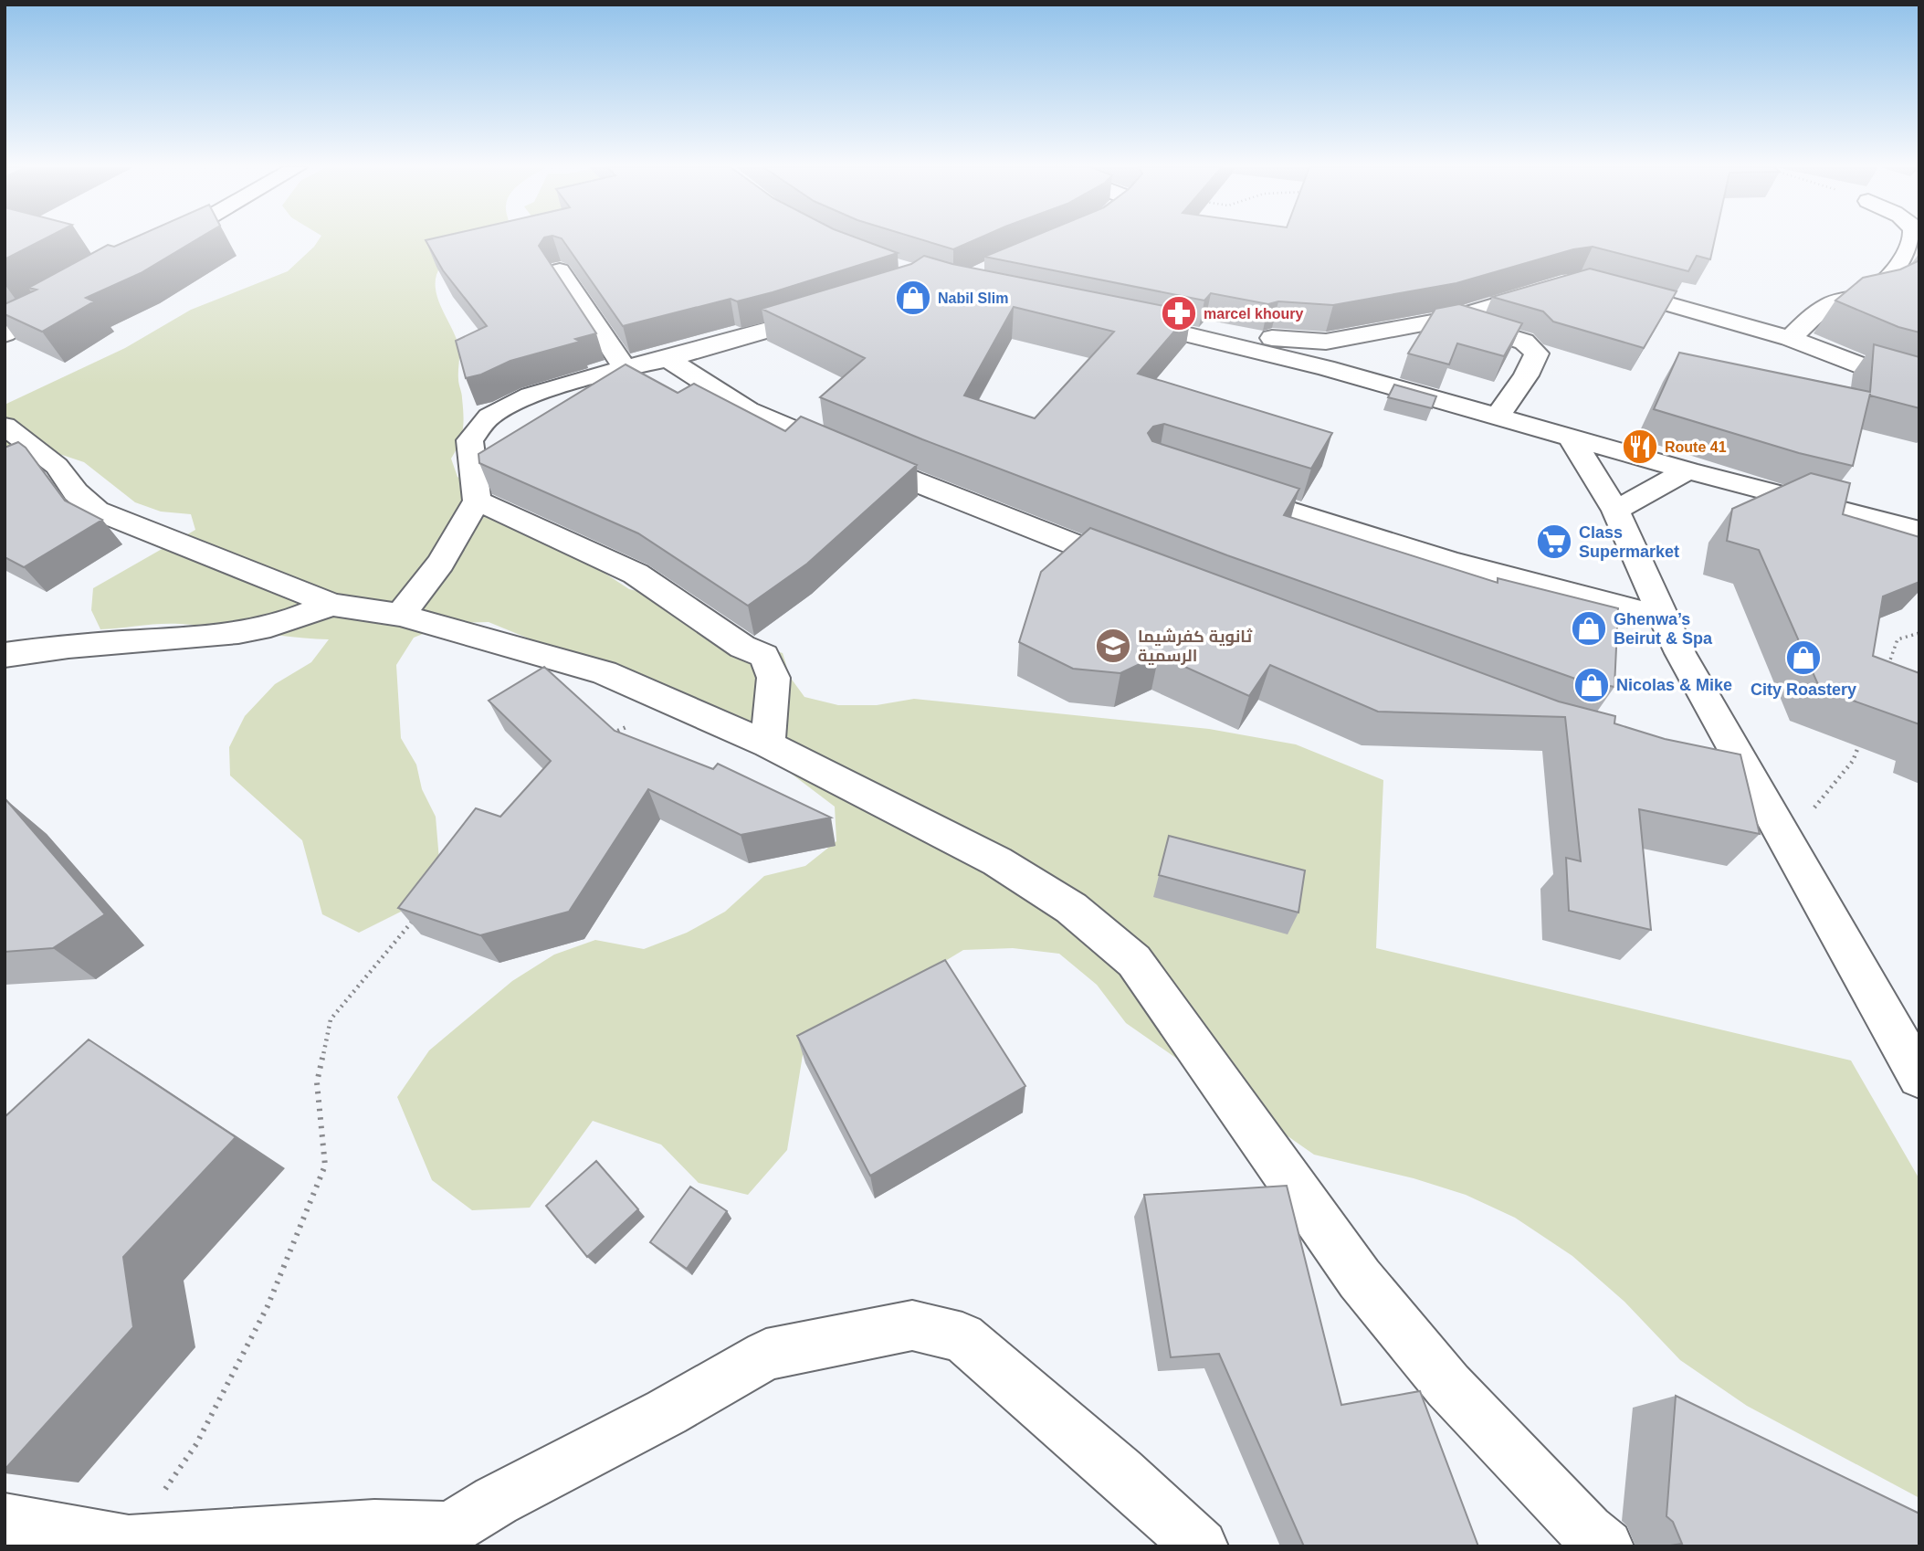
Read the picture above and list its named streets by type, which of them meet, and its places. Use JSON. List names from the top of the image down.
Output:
{
  "places": {
    "shop": [
      "Nabil Slim",
      "Ghenwa’s Beirut & Spa",
      "City Roastery",
      "Nicolas & Mike"
    ],
    "pharmacy": ["marcel khoury"],
    "restaurant": ["Route 41"],
    "supermarket": ["Class Supermarket"],
    "school or university": ["ثانوية كفرشيما الرسمية"]
  }
}
